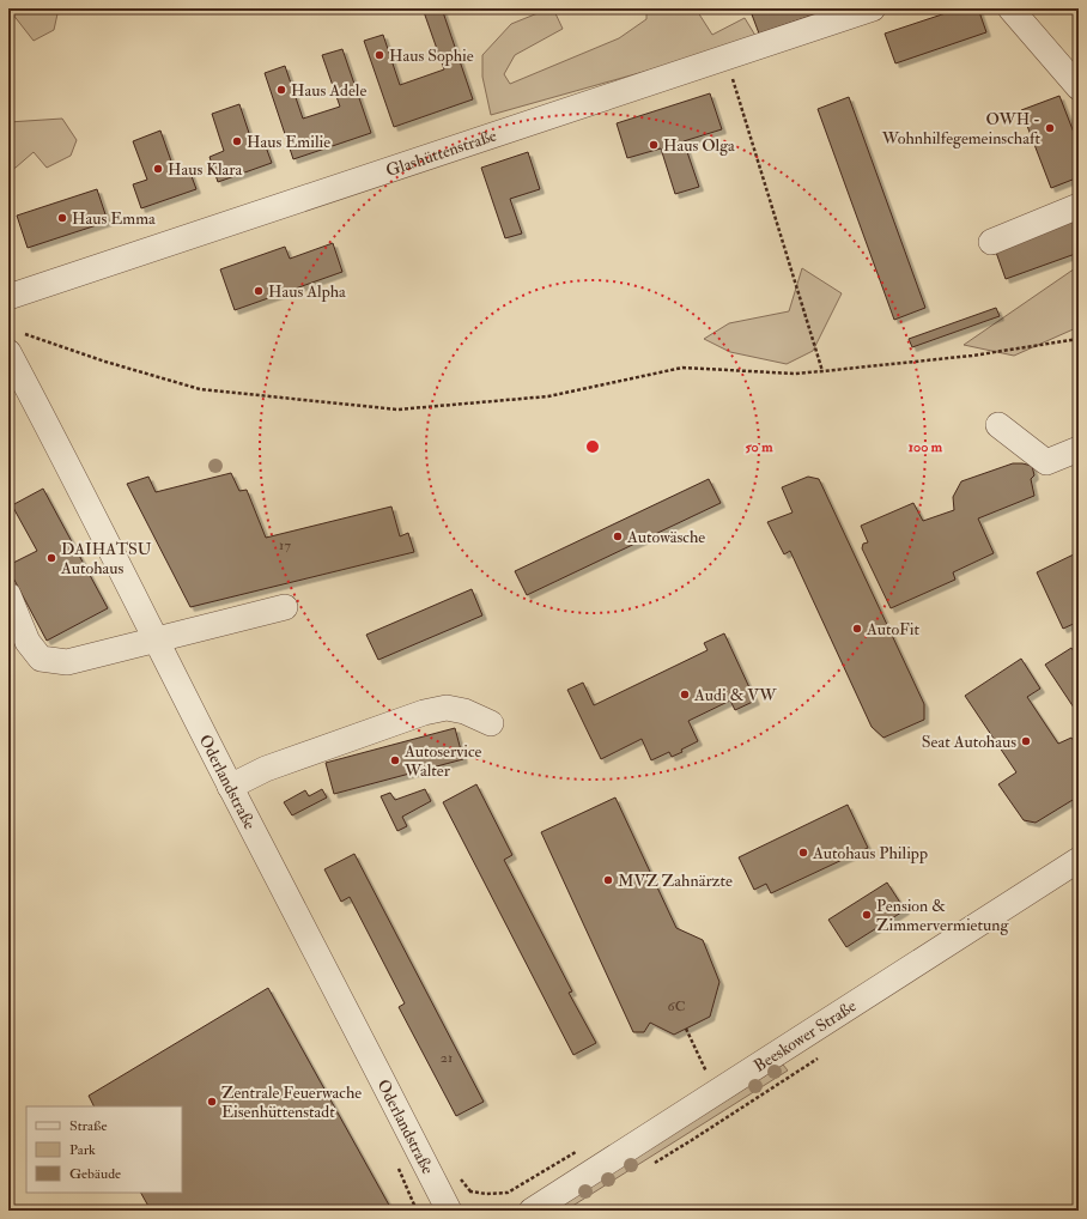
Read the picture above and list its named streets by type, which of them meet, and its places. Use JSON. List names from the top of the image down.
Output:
{
  "streets": {
    "street": ["Glashüttenstraße", "Oderlandstraße", "Beeskower Straße"]
  },
  "places": [
    "Haus Sophie",
    "Haus Adele",
    "OWH - Wohnhilfegemeinschaft",
    "Haus Emilie",
    "Haus Olga",
    "Haus Klara",
    "Haus Emma",
    "Haus Alpha",
    "Autowäsche",
    "DAIHATSU Autohaus",
    "AutoFit",
    "Audi & VW",
    "Seat Autohaus",
    "Autoservice Walter",
    "Autohaus Philipp",
    "MVZ Zahnärzte",
    "Pension & Zimmervermietung",
    "Zentrale Feuerwache Eisenhüttenstadt"
  ],
  "house_numbers": ["17", "6C", "21"],
  "legend": ["Straße", "Park", "Gebäude"],
  "rings": ["50 m", "100 m"]
}
